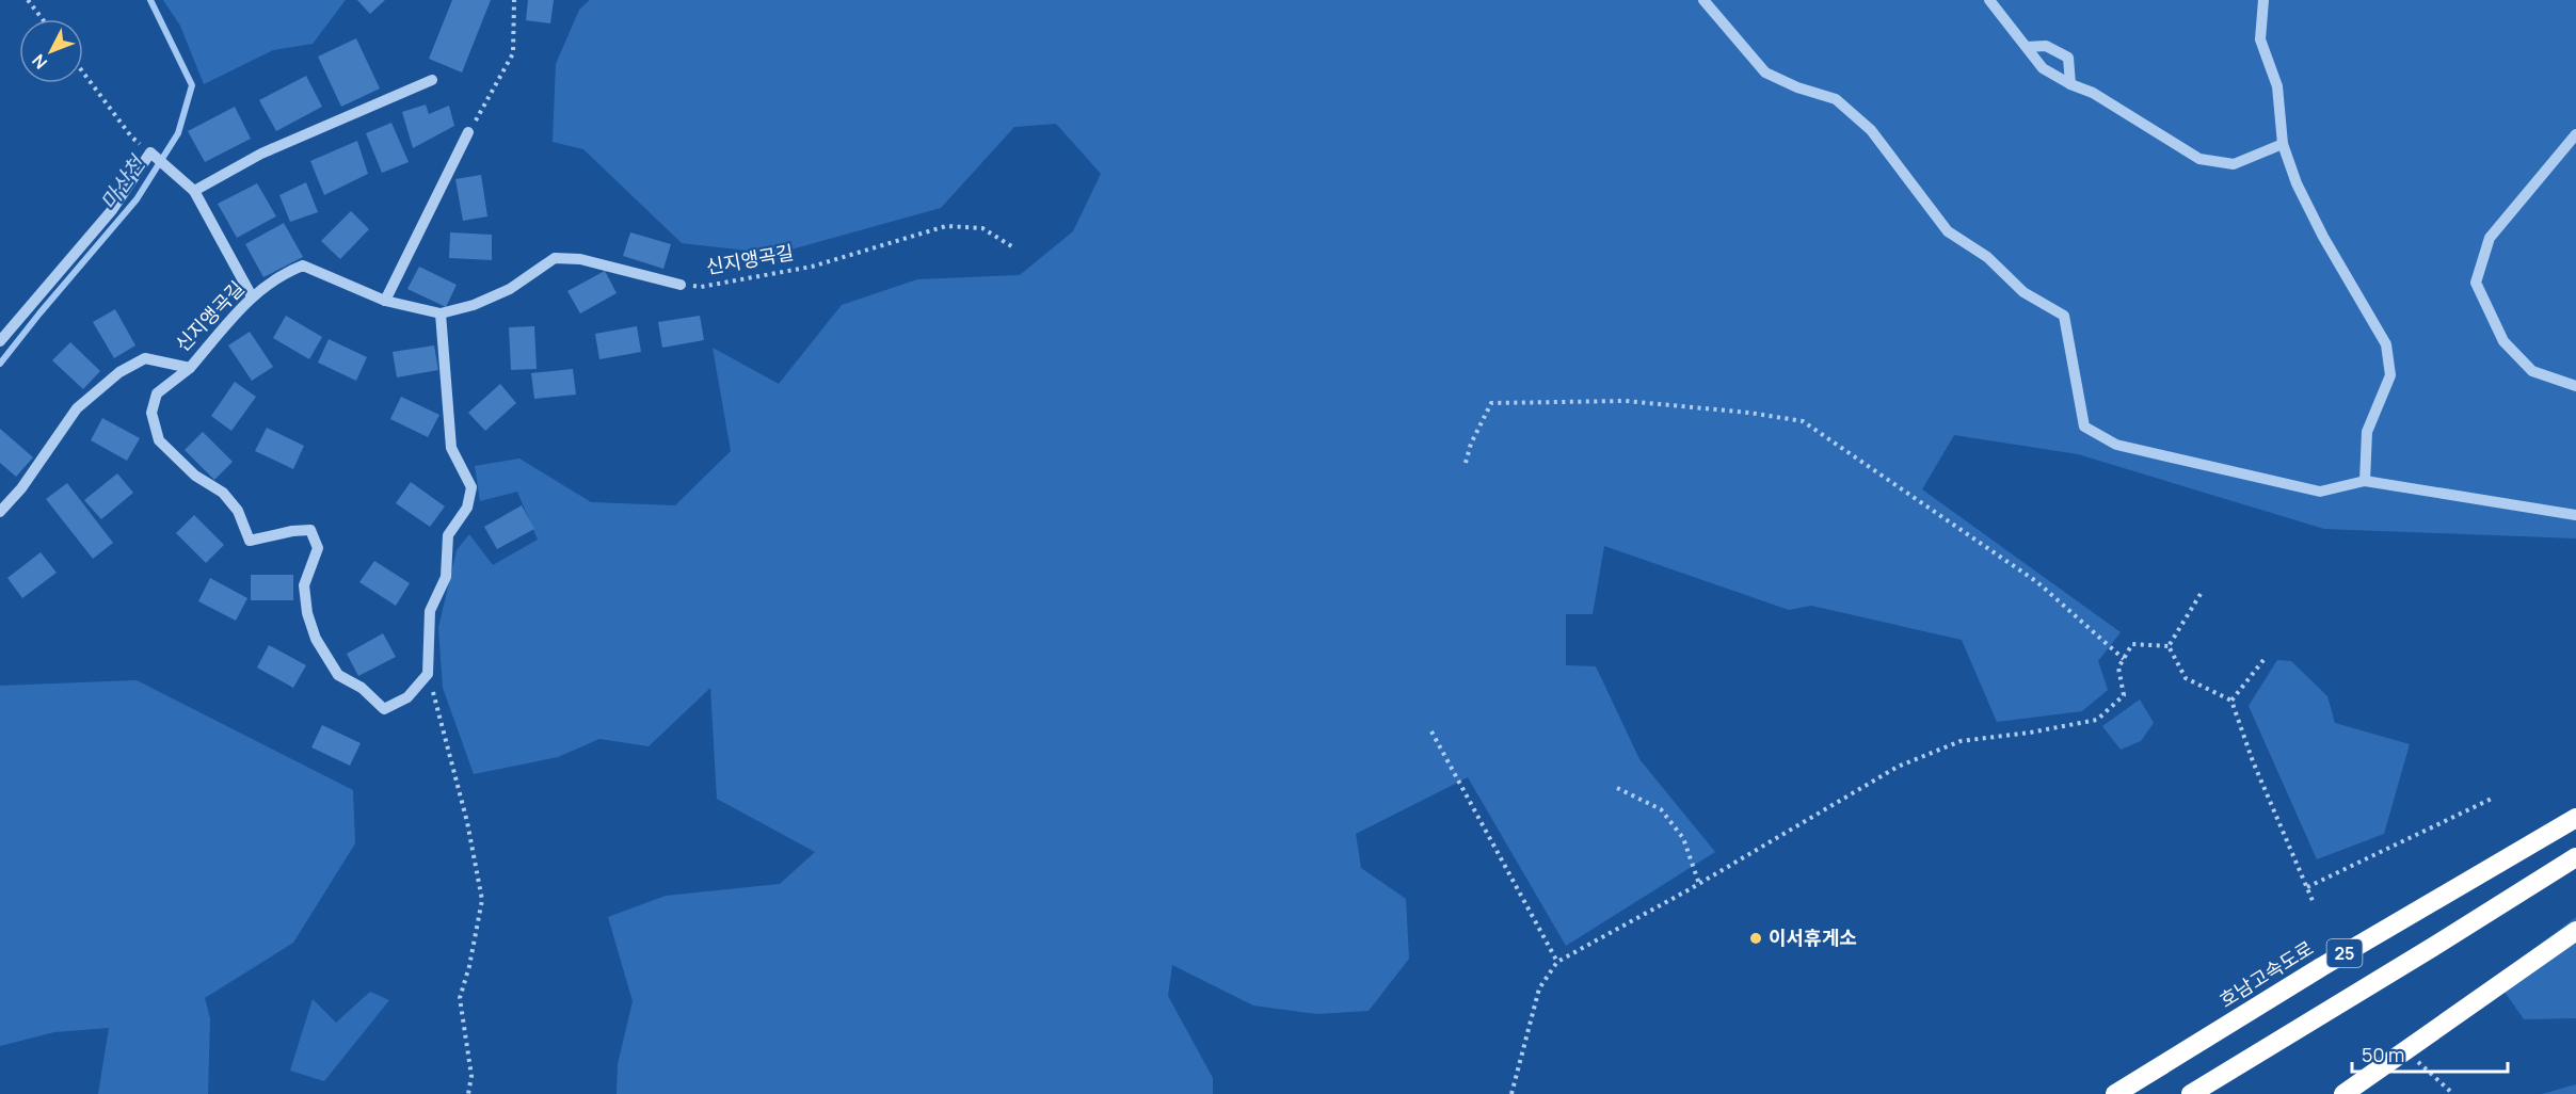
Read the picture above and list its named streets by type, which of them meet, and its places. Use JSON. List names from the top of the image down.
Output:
{
  "streets": {
    "highway": ["25", "호남고속도로"],
    "street": ["신지앵곡길"]
  },
  "water": ["마산천"],
  "places": ["이서휴게소"],
  "scale_bar": "50 m",
  "north": "bottom left"
}
